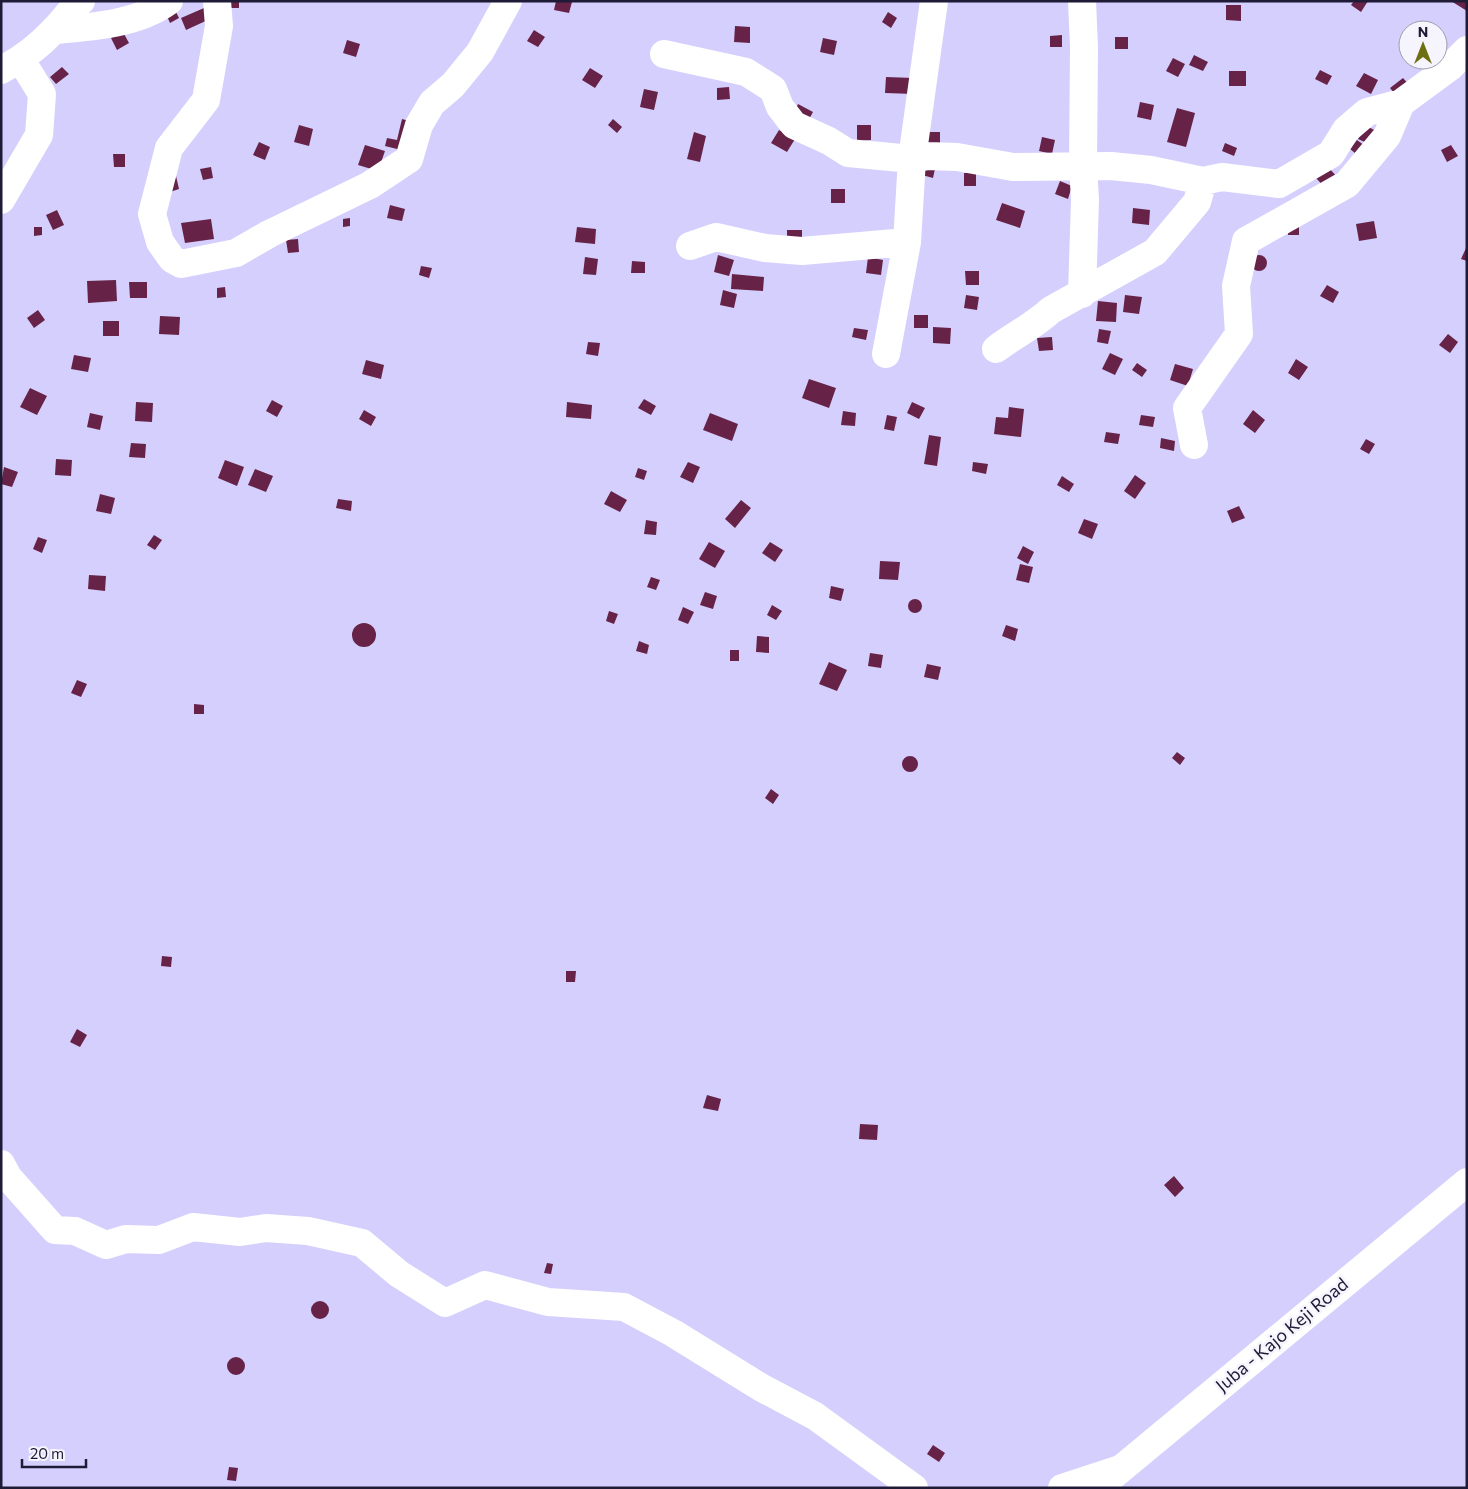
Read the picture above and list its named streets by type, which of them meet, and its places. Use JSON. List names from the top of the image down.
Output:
{
  "streets": {
    "street": ["Juba - Kajo Keji Road"]
  },
  "scale_bar": "20 m",
  "north": "top"
}
